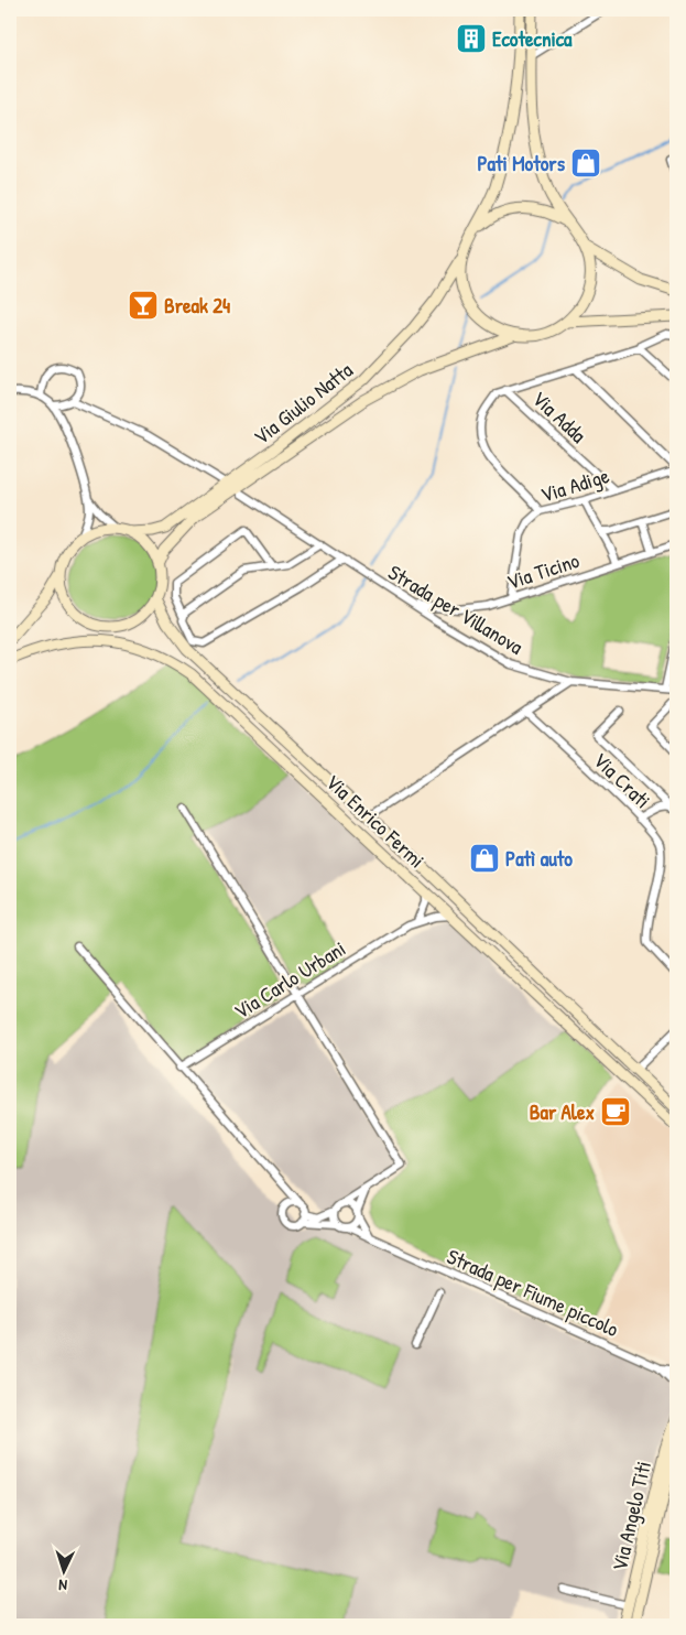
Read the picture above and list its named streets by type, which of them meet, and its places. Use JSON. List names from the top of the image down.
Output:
{
  "streets": {
    "main road": ["Via Giulio Natta", "Via Enrico Fermi", "Via Angelo Titi"],
    "street": [
      "Via Adda",
      "Via Adige",
      "Via Ticino",
      "Strada per Villanova",
      "Via Crati",
      "Via Carlo Urbani",
      "Strada per Fiume piccolo"
    ]
  },
  "crossings": [
    ["Via Giulio Natta", "Via Enrico Fermi"],
    ["Via Adda", "Via Adige"],
    ["Via Adige", "Via Ticino"],
    ["Via Ticino", "Strada per Villanova"],
    ["Strada per Villanova", "Via Enrico Fermi"],
    ["Via Crati", "Via Enrico Fermi"],
    ["Via Enrico Fermi", "Via Carlo Urbani"]
  ],
  "places": {
    "building": ["Ecotecnica"],
    "shop": ["Pati Motors", "Patì auto"],
    "bar": ["Break 24"],
    "cafe": ["Bar Alex"]
  },
  "north": "bottom"
}
